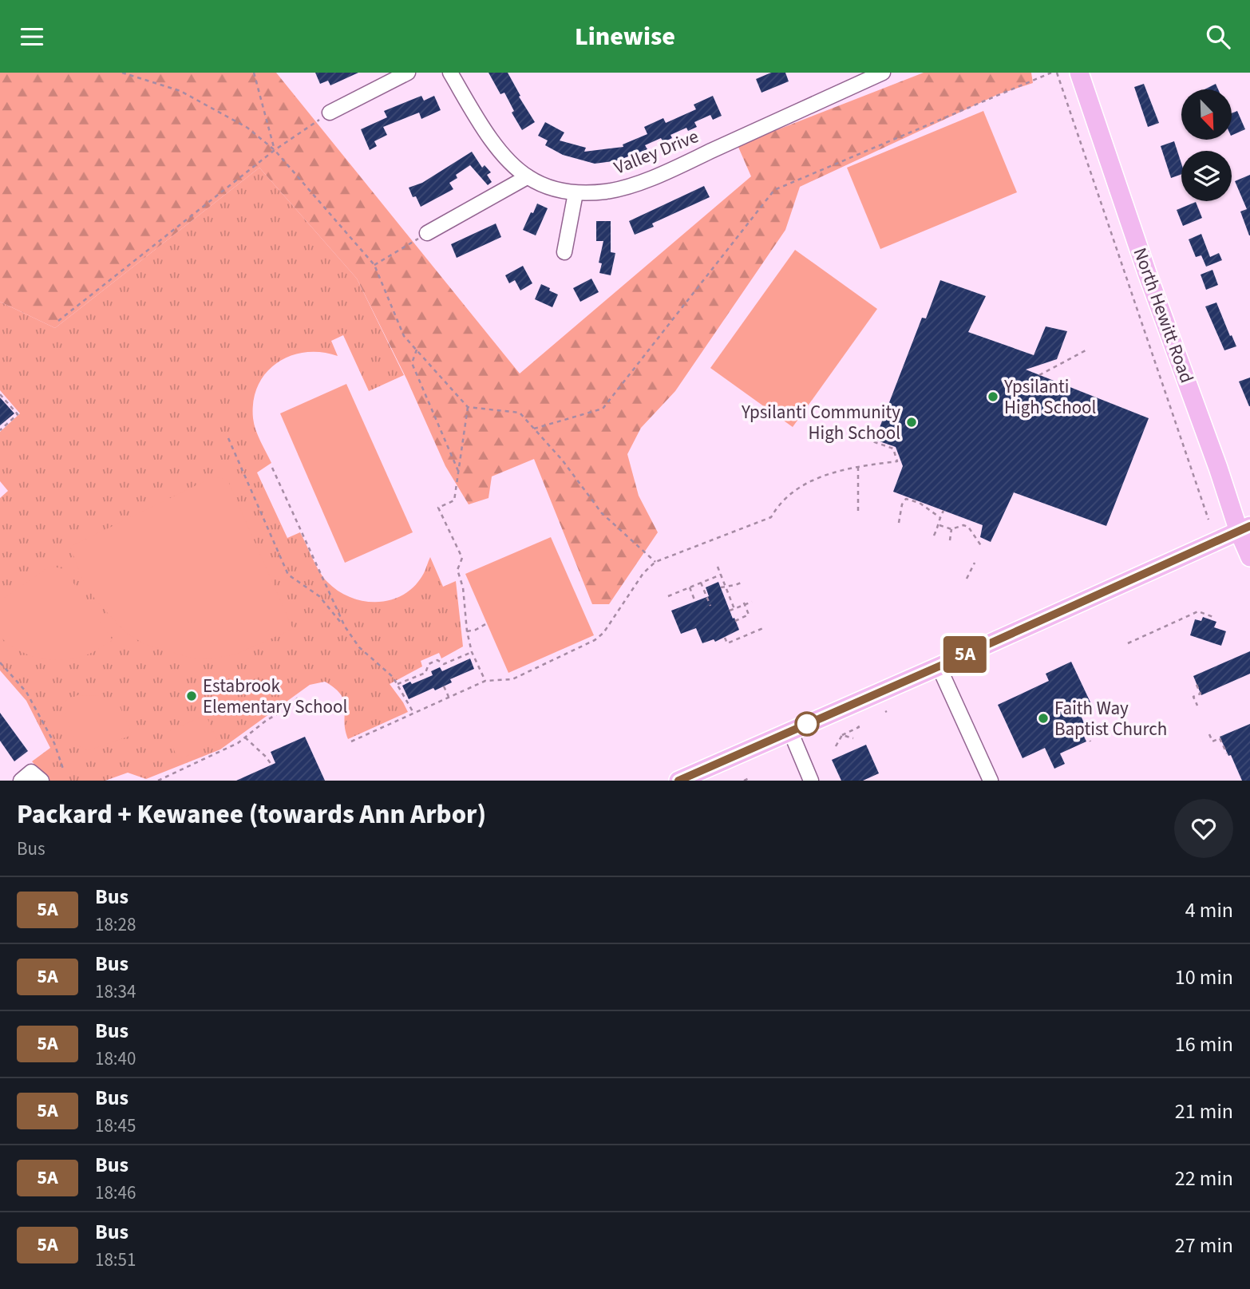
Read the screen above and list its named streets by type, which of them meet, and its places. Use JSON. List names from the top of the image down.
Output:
{
  "streets": {
    "main road": ["North Hewitt Road"],
    "street": ["Valley Drive"]
  },
  "places": [
    "Ypsilanti High School",
    "Ypsilanti Community High School",
    "Estabrook Elementary School",
    "Faith Way Baptist Church"
  ],
  "lines": ["bus line 5A"],
  "north": "bottom right",
  "page": {
    "header": "Linewise",
    "on_map": "5A",
    "heading": ["Packard + Kewanee (towards Ann Arbor)", "Bus"],
    "list": [
      {
        "mark": "5A",
        "name": "Bus",
        "note": "18:28",
        "value": "4 min"
      },
      {
        "mark": "5A",
        "name": "Bus",
        "note": "18:34",
        "value": "10 min"
      },
      {
        "mark": "5A",
        "name": "Bus",
        "note": "18:40",
        "value": "16 min"
      },
      {
        "mark": "5A",
        "name": "Bus",
        "note": "18:45",
        "value": "21 min"
      },
      {
        "mark": "5A",
        "name": "Bus",
        "note": "18:46",
        "value": "22 min"
      },
      {
        "mark": "5A",
        "name": "Bus",
        "note": "18:51",
        "value": "27 min"
      }
    ]
  }
}
